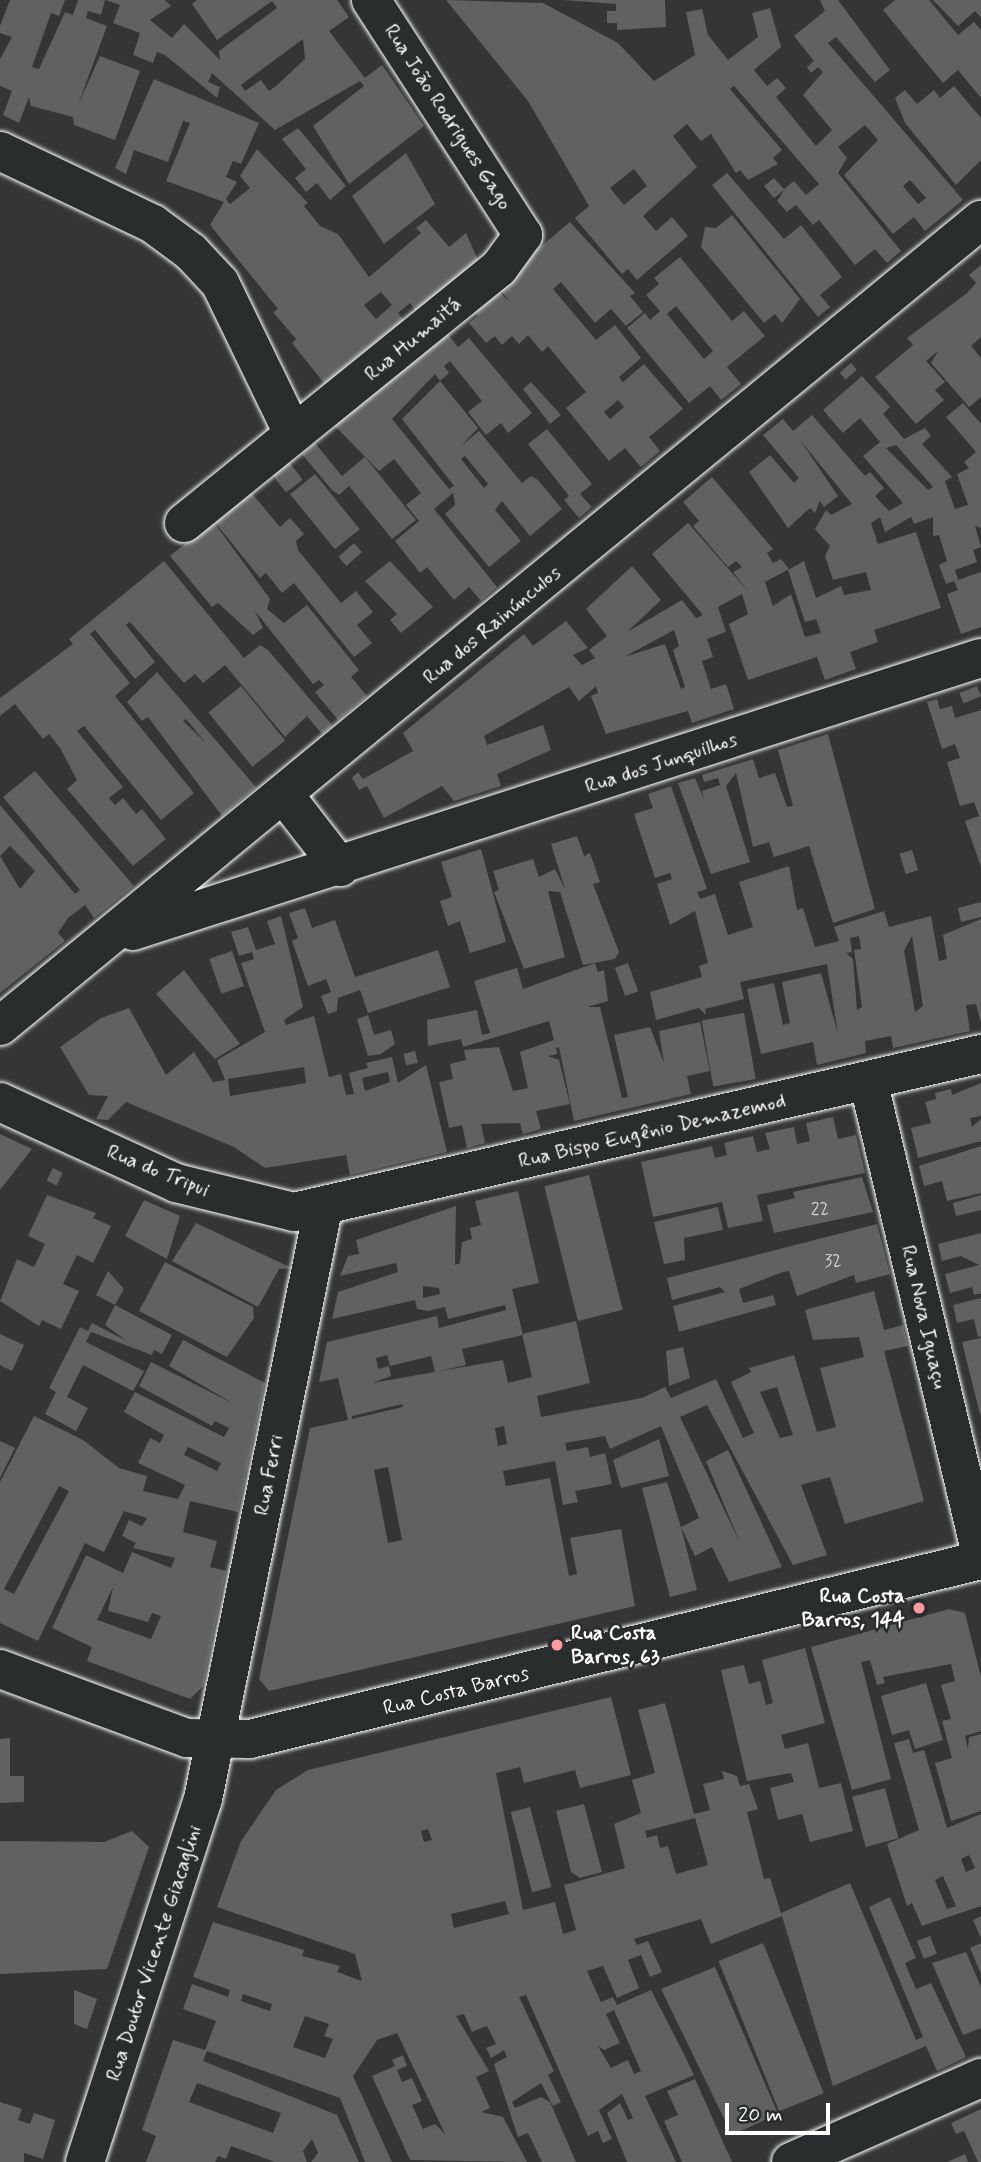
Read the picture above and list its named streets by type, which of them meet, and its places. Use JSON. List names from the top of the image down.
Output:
{
  "streets": {
    "street": [
      "Rua João Rodrigues Gago",
      "Rua Humaitá",
      "Rua dos Rainúnculos",
      "Rua dos Junquilhos",
      "Rua Bispo Eugênio Demazemod",
      "Rua do Tripui",
      "Rua Nova Iguaçu",
      "Rua Ferri",
      "Rua Costa Barros",
      "Rua Doutor Vicente Giacaglini"
    ]
  },
  "crossings": [
    ["Rua João Rodrigues Gago", "Rua Humaitá"],
    ["Rua dos Rainúnculos", "Rua dos Junquilhos"],
    ["Rua Bispo Eugênio Demazemod", "Rua do Tripui"],
    ["Rua Bispo Eugênio Demazemod", "Rua Nova Iguaçu"],
    ["Rua Bispo Eugênio Demazemod", "Rua Ferri"],
    ["Rua do Tripui", "Rua Ferri"],
    ["Rua Ferri", "Rua Costa Barros"],
    ["Rua Ferri", "Rua Doutor Vicente Giacaglini"],
    ["Rua Costa Barros", "Rua Doutor Vicente Giacaglini"]
  ],
  "places": ["Rua Costa Barros, 144", "Rua Costa Barros, 63"],
  "house_numbers": ["22", "32"],
  "scale_bar": "20 m"
}
